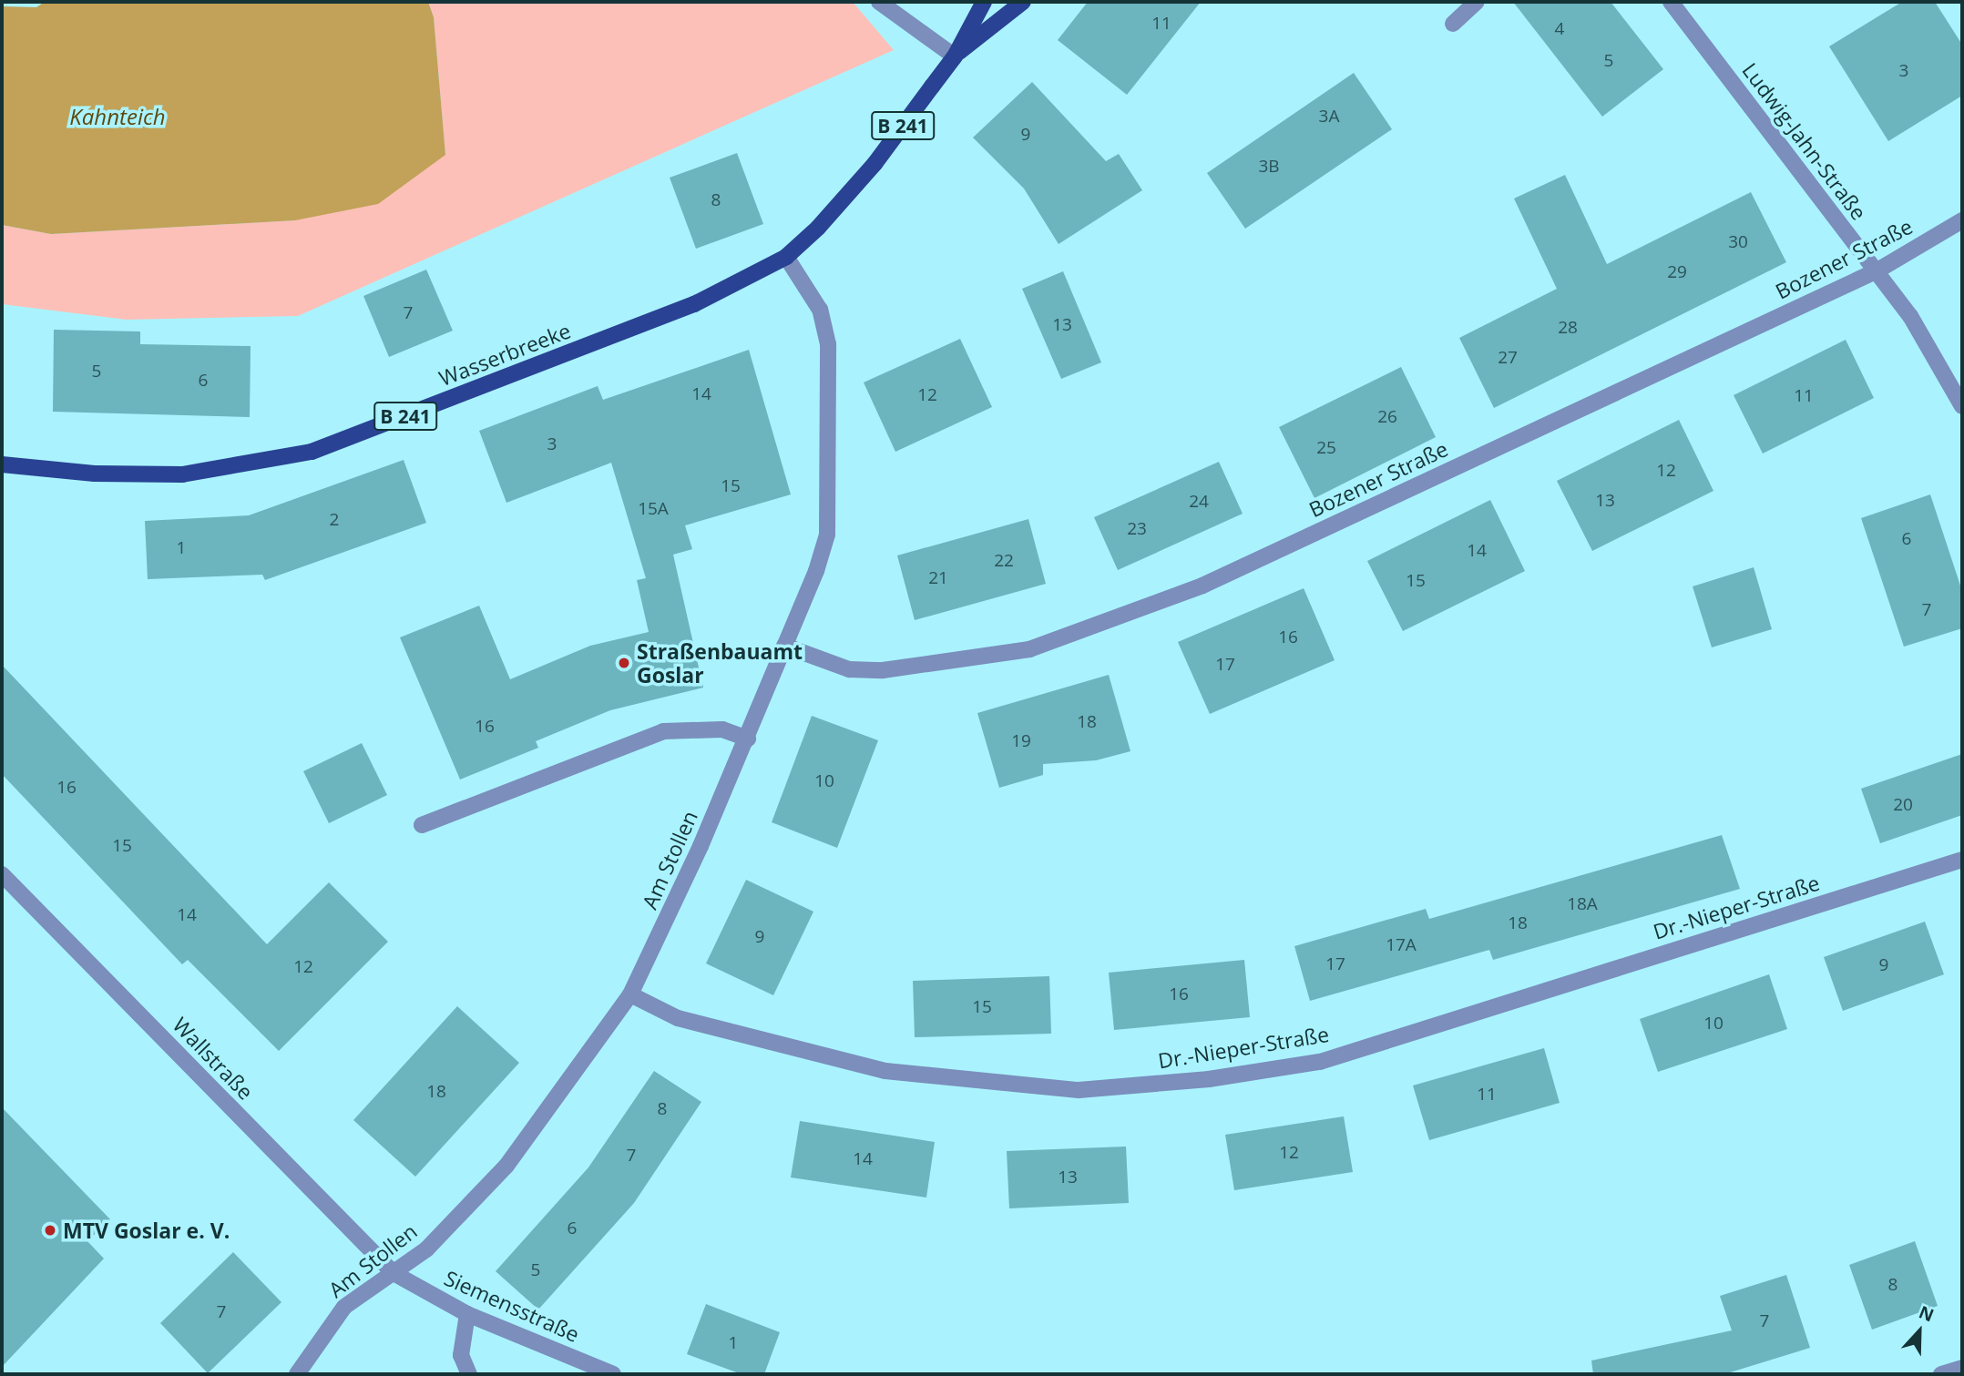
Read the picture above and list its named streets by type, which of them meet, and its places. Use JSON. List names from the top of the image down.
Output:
{
  "streets": {
    "main road": ["B 241", "Wasserbreeke"],
    "street": [
      "Ludwig-Jahn-Straße",
      "Bozener Straße",
      "Am Stollen",
      "Dr.-Nieper-Straße",
      "Wallstraße",
      "Siemensstraße"
    ]
  },
  "crossings": [
    ["B 241", "Wasserbreeke"],
    ["B 241", "Am Stollen"],
    ["Ludwig-Jahn-Straße", "Bozener Straße"],
    ["Bozener Straße", "Am Stollen"],
    ["Wasserbreeke", "Am Stollen"],
    ["Am Stollen", "Dr.-Nieper-Straße"],
    ["Am Stollen", "Wallstraße"],
    ["Am Stollen", "Siemensstraße"],
    ["Wallstraße", "Siemensstraße"]
  ],
  "water": ["Kahnteich"],
  "places": ["Straßenbauamt Goslar", "MTV Goslar e. V."],
  "house_numbers": [
    "11",
    "4",
    "5",
    "3",
    "3A",
    "9",
    "3B",
    "8",
    "30",
    "29",
    "7",
    "13",
    "28",
    "27",
    "5",
    "6",
    "14",
    "12",
    "11",
    "26",
    "3",
    "25",
    "12",
    "15",
    "13",
    "24",
    "15A",
    "2",
    "23",
    "6",
    "1",
    "14",
    "22",
    "21",
    "15",
    "7",
    "16",
    "17",
    "18",
    "16",
    "19",
    "10",
    "16",
    "20",
    "15",
    "18A",
    "14",
    "18",
    "9",
    "17A",
    "17",
    "9",
    "12",
    "16",
    "15",
    "10",
    "18",
    "11",
    "8",
    "12",
    "7",
    "14",
    "13",
    "6",
    "5",
    "8",
    "7",
    "7",
    "1"
  ],
  "north": "top"
}
